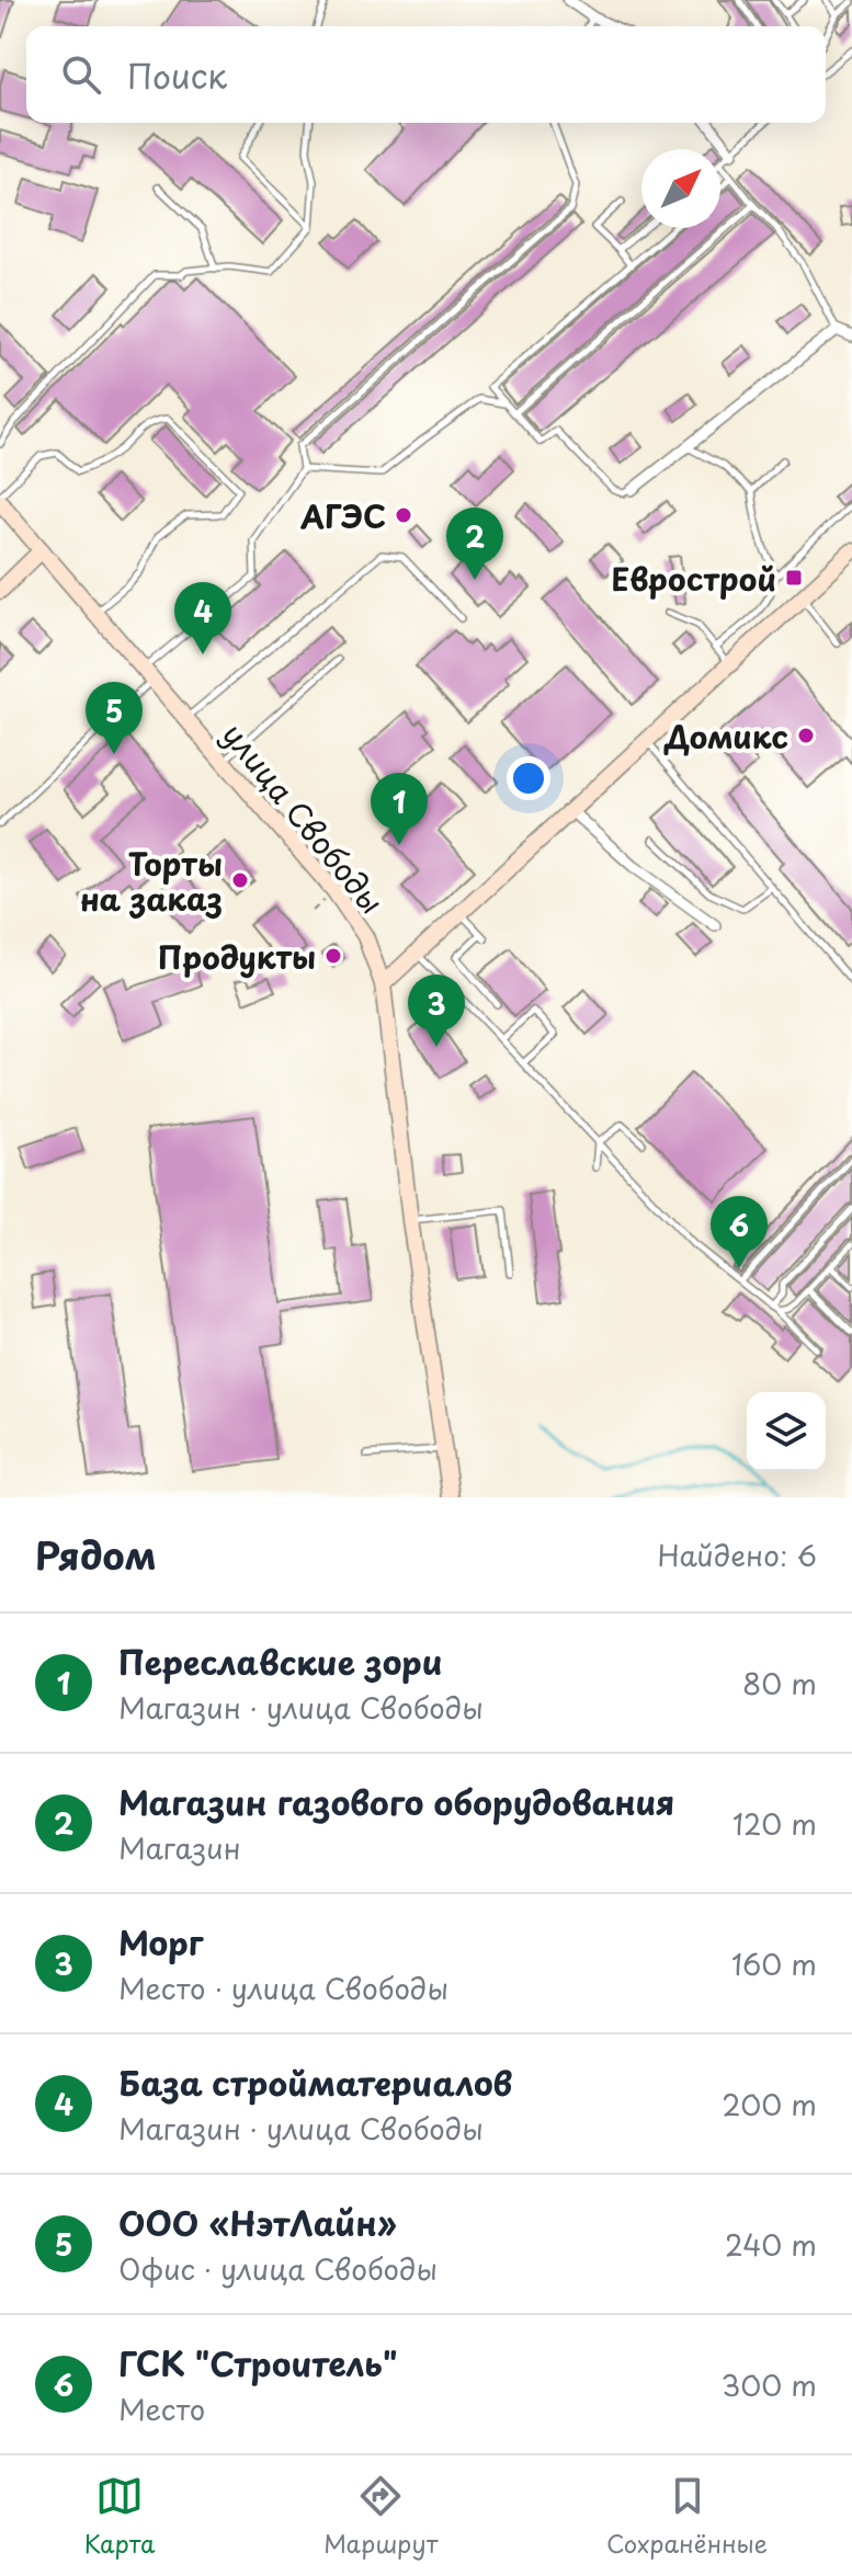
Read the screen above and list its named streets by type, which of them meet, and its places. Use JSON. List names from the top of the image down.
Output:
{
  "streets": {
    "main road": ["улица Свободы"]
  },
  "places": {
    "other": [
      "АГЭС",
      "Домикс",
      "Торты на заказ",
      "Продукты"
    ],
    "transit": ["Еврострой"]
  },
  "north": "top right",
  "page": {
    "search": "Поиск",
    "pins": [
      "2",
      "4",
      "5",
      "1",
      "3",
      "6"
    ],
    "heading": ["Рядом", "Найдено: 6"],
    "list": [
      {
        "mark": "1",
        "name": "Переславские зори",
        "note": "Магазин · улица Свободы",
        "value": "80 m"
      },
      {
        "mark": "2",
        "name": "Магазин газового оборудования",
        "note": "Магазин",
        "value": "120 m"
      },
      {
        "mark": "3",
        "name": "Морг",
        "note": "Место · улица Свободы",
        "value": "160 m"
      },
      {
        "mark": "4",
        "name": "База стройматериалов",
        "note": "Магазин · улица Свободы",
        "value": "200 m"
      },
      {
        "mark": "5",
        "name": "ООО «НэтЛайн»",
        "note": "Офис · улица Свободы",
        "value": "240 m"
      },
      {
        "mark": "6",
        "name": "ГСК \"Строитель\"",
        "note": "Место",
        "value": "300 m"
      }
    ],
    "nav": ["Карта", "Маршрут", "Сохранённые"]
  }
}
